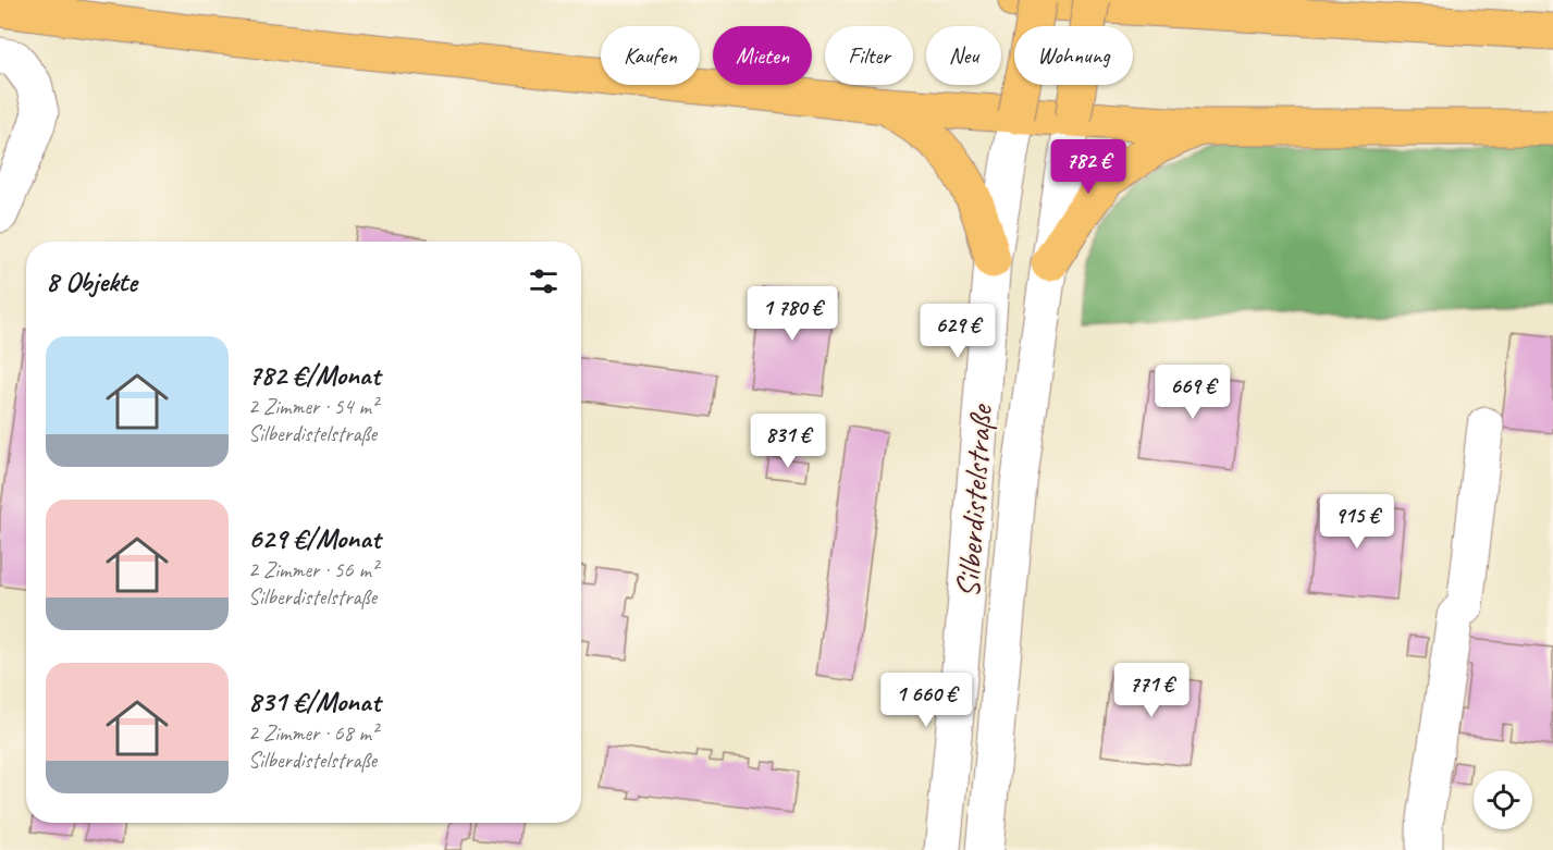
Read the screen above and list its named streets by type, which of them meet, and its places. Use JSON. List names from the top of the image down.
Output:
{
  "streets": {
    "main road": ["Silberdistelstraße"]
  },
  "page": {
    "chip": [
      "Kaufen",
      "Mieten",
      "Filter",
      "Neu",
      "Wohnung"
    ],
    "price": [
      "782 €",
      "1 780 €",
      "629 €",
      "669 €",
      "831 €",
      "915 €",
      "771 €",
      "1 660 €"
    ],
    "heading": "8 Objekte",
    "list": [
      {
        "name": "782 €/Monat",
        "note": "2 Zimmer · 54 m² · Silberdistelstraße"
      },
      {
        "name": "629 €/Monat",
        "note": "2 Zimmer · 56 m² · Silberdistelstraße"
      },
      {
        "name": "831 €/Monat",
        "note": "2 Zimmer · 68 m² · Silberdistelstraße"
      }
    ]
  }
}
